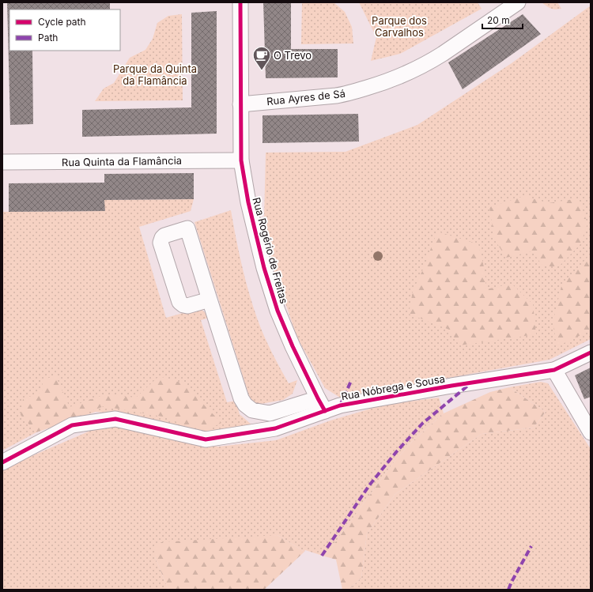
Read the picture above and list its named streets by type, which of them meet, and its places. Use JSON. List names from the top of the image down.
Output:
{
  "streets": {
    "street": [
      "Rua Ayres de Sá",
      "Rua Quinta da Flamância",
      "Rua Rogério de Freitas",
      "Rua Nóbrega e Sousa"
    ]
  },
  "crossings": [
    ["Rua Ayres de Sá", "Rua Rogério de Freitas"],
    ["Rua Quinta da Flamância", "Rua Rogério de Freitas"],
    ["Rua Rogério de Freitas", "Rua Nóbrega e Sousa"]
  ],
  "parks": ["Parque dos Carvalhos", "Parque da Quinta da Flamância"],
  "places": {
    "cafe": ["O Trevo"]
  },
  "legend": ["Cycle path", "Path"],
  "scale_bar": "20 m"
}
